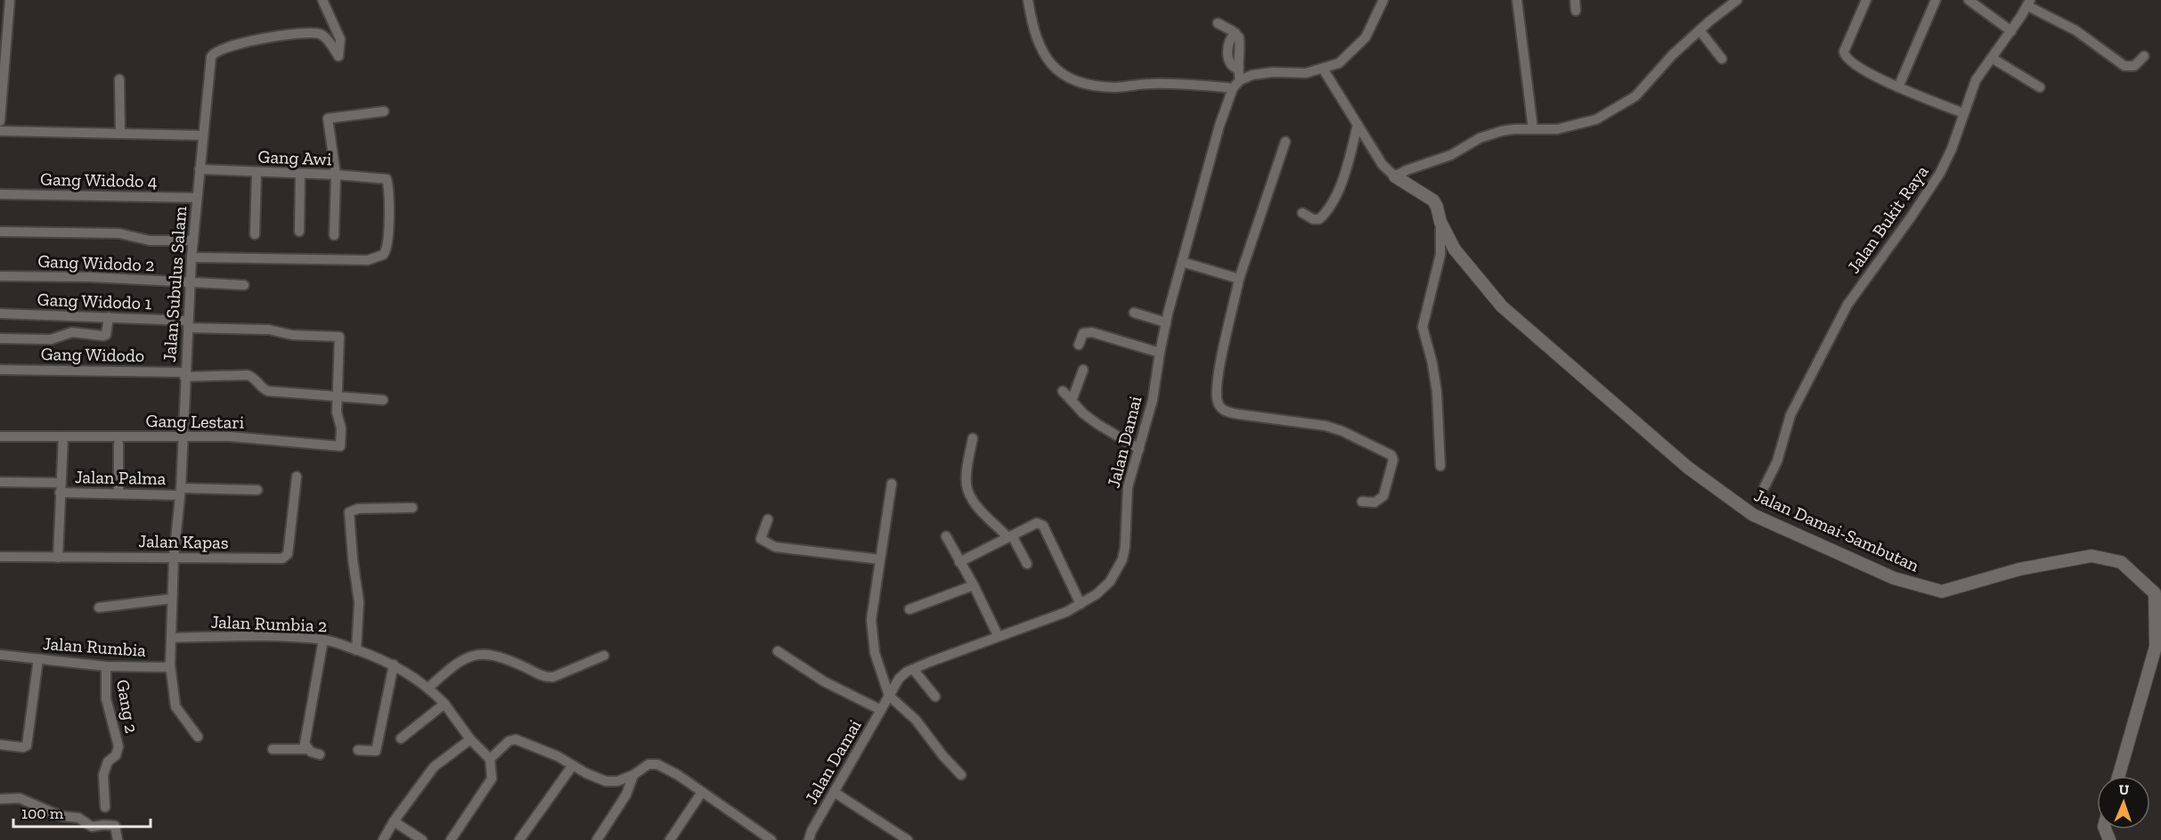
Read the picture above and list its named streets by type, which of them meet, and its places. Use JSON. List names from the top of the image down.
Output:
{
  "streets": {
    "street": [
      "Gang Awi",
      "Gang Widodo 4",
      "Jalan Bukit Raya",
      "Gang Widodo 2",
      "Jalan Subulus Salam",
      "Gang Widodo 1",
      "Gang Widodo",
      "Gang Lestari",
      "Jalan Damai",
      "Jalan Palma",
      "Jalan Damai-Sambutan",
      "Jalan Kapas",
      "Jalan Rumbia 2",
      "Jalan Rumbia",
      "Gang 2"
    ]
  },
  "crossings": [
    ["Gang Awi", "Jalan Subulus Salam"],
    ["Gang Widodo 4", "Jalan Subulus Salam"],
    ["Gang Widodo 2", "Jalan Subulus Salam"],
    ["Jalan Subulus Salam", "Gang Widodo 1"],
    ["Jalan Subulus Salam", "Gang Widodo"],
    ["Jalan Subulus Salam", "Gang Lestari"],
    ["Jalan Subulus Salam", "Jalan Palma"],
    ["Jalan Subulus Salam", "Jalan Kapas"],
    ["Jalan Subulus Salam", "Jalan Rumbia 2"],
    ["Jalan Subulus Salam", "Jalan Rumbia"],
    ["Gang Widodo 1", "Gang Widodo"],
    ["Gang Widodo 1", "Gang Lestari"],
    ["Gang Widodo", "Gang Lestari"],
    ["Jalan Rumbia", "Gang 2"]
  ],
  "scale_bar": "100 m",
  "north": "top"
}
